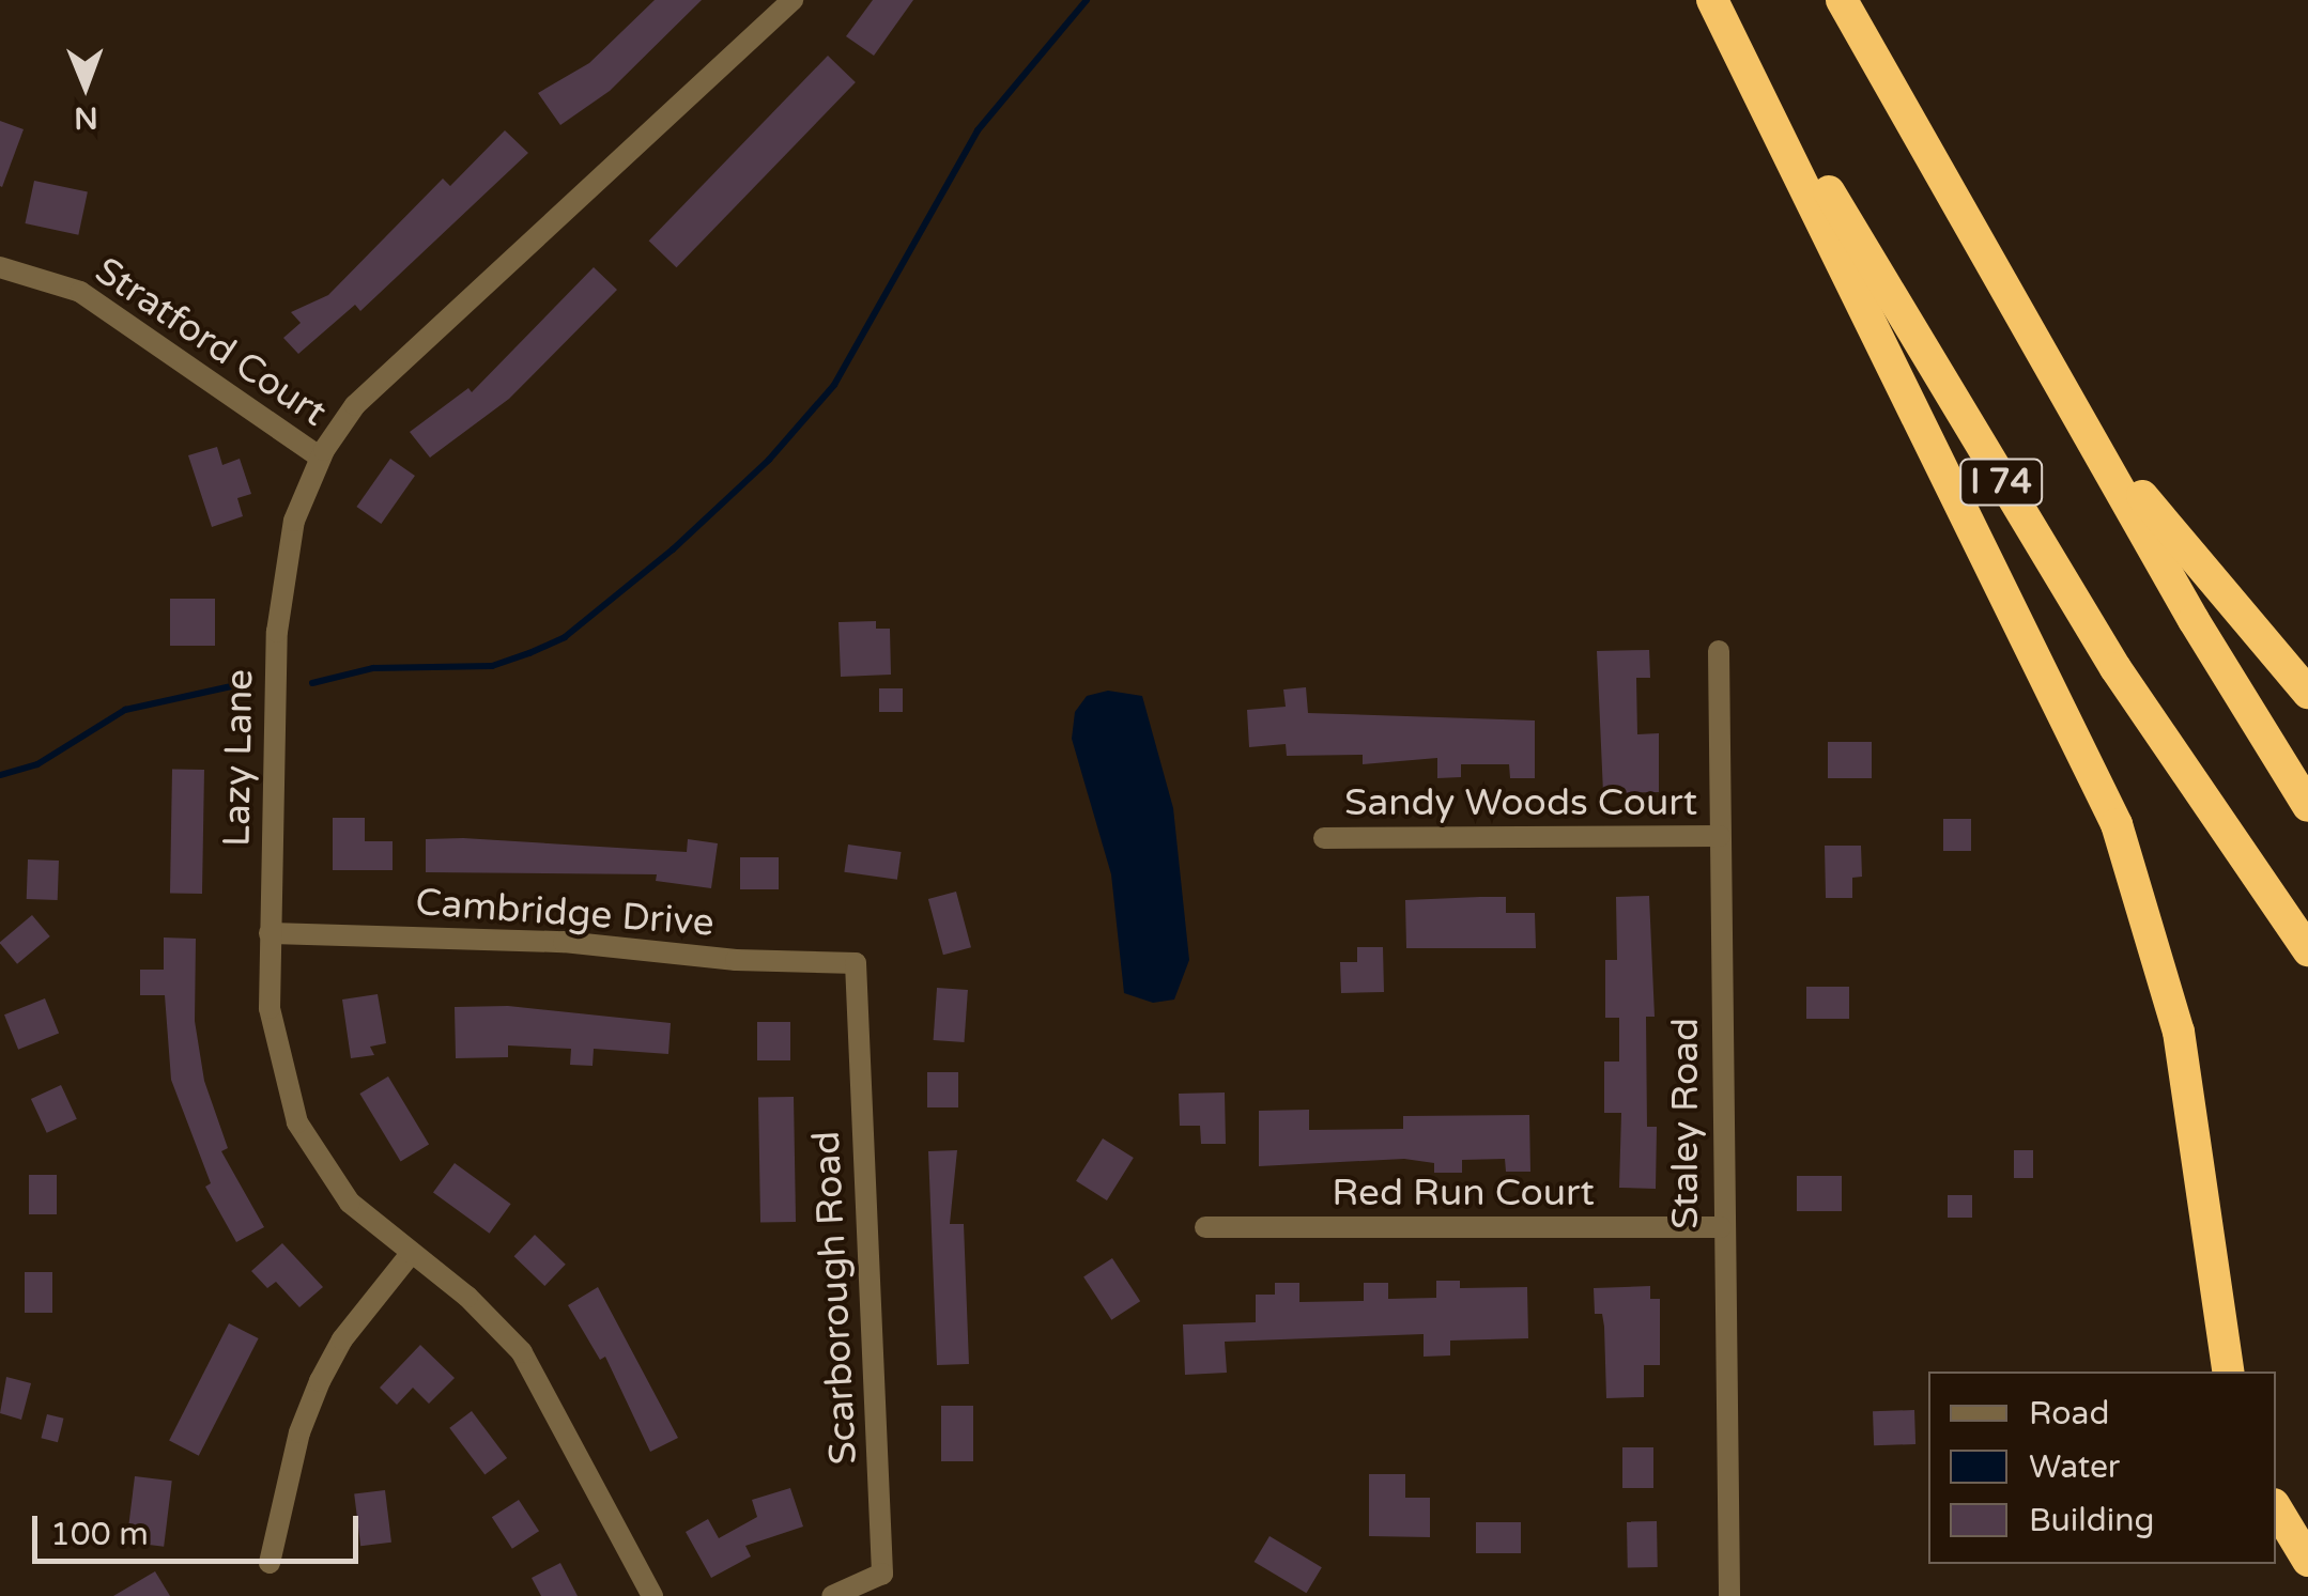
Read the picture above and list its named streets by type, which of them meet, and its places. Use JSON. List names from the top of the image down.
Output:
{
  "streets": {
    "highway": ["I 74"],
    "street": [
      "Stratford Court",
      "Lazy Lane",
      "Sandy Woods Court",
      "Cambridge Drive",
      "Staley Road",
      "Red Run Court",
      "Scarborough Road"
    ]
  },
  "crossings": [
    ["Stratford Court", "Lazy Lane"],
    ["Lazy Lane", "Cambridge Drive"],
    ["Sandy Woods Court", "Staley Road"],
    ["Cambridge Drive", "Scarborough Road"],
    ["Staley Road", "Red Run Court"]
  ],
  "legend": ["Road", "Water", "Building"],
  "scale_bar": "100 m",
  "north": "bottom"
}
